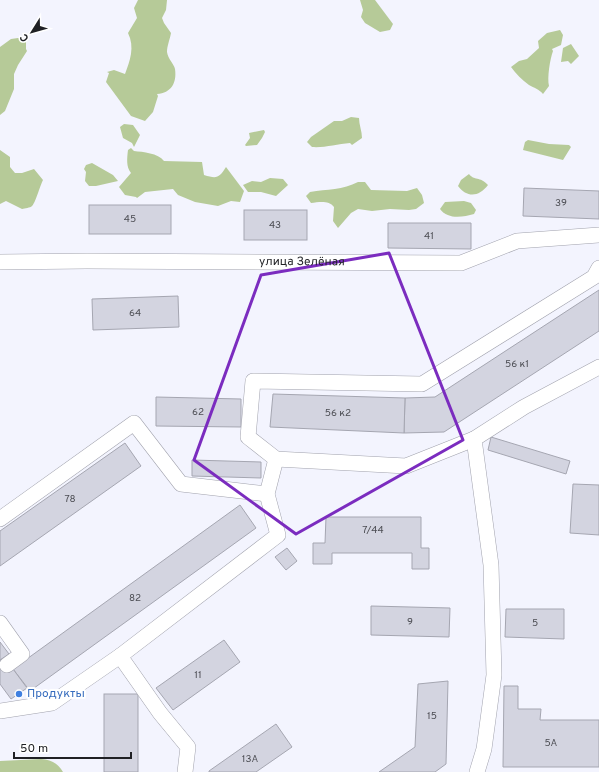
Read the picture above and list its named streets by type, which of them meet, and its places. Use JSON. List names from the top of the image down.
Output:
{
  "streets": {
    "street": ["улица Зелёная"]
  },
  "places": ["Продукты"],
  "house_numbers": [
    "39",
    "45",
    "43",
    "41",
    "64",
    "56 к1",
    "62",
    "56 к2",
    "78",
    "7/44",
    "82",
    "9",
    "5",
    "11",
    "15",
    "5А",
    "13А"
  ],
  "scale_bar": "50 m",
  "north": "bottom left"
}
